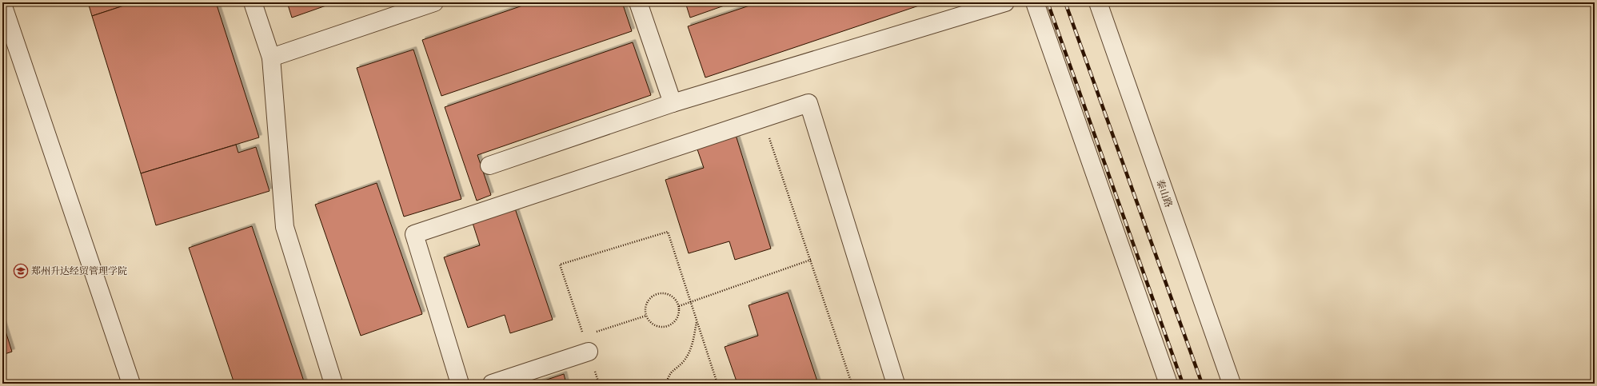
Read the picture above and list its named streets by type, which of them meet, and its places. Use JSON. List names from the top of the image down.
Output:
{
  "streets": {
    "street": ["泰山路"]
  },
  "places": {
    "school or university": ["郑州升达经贸管理学院"]
  }
}
